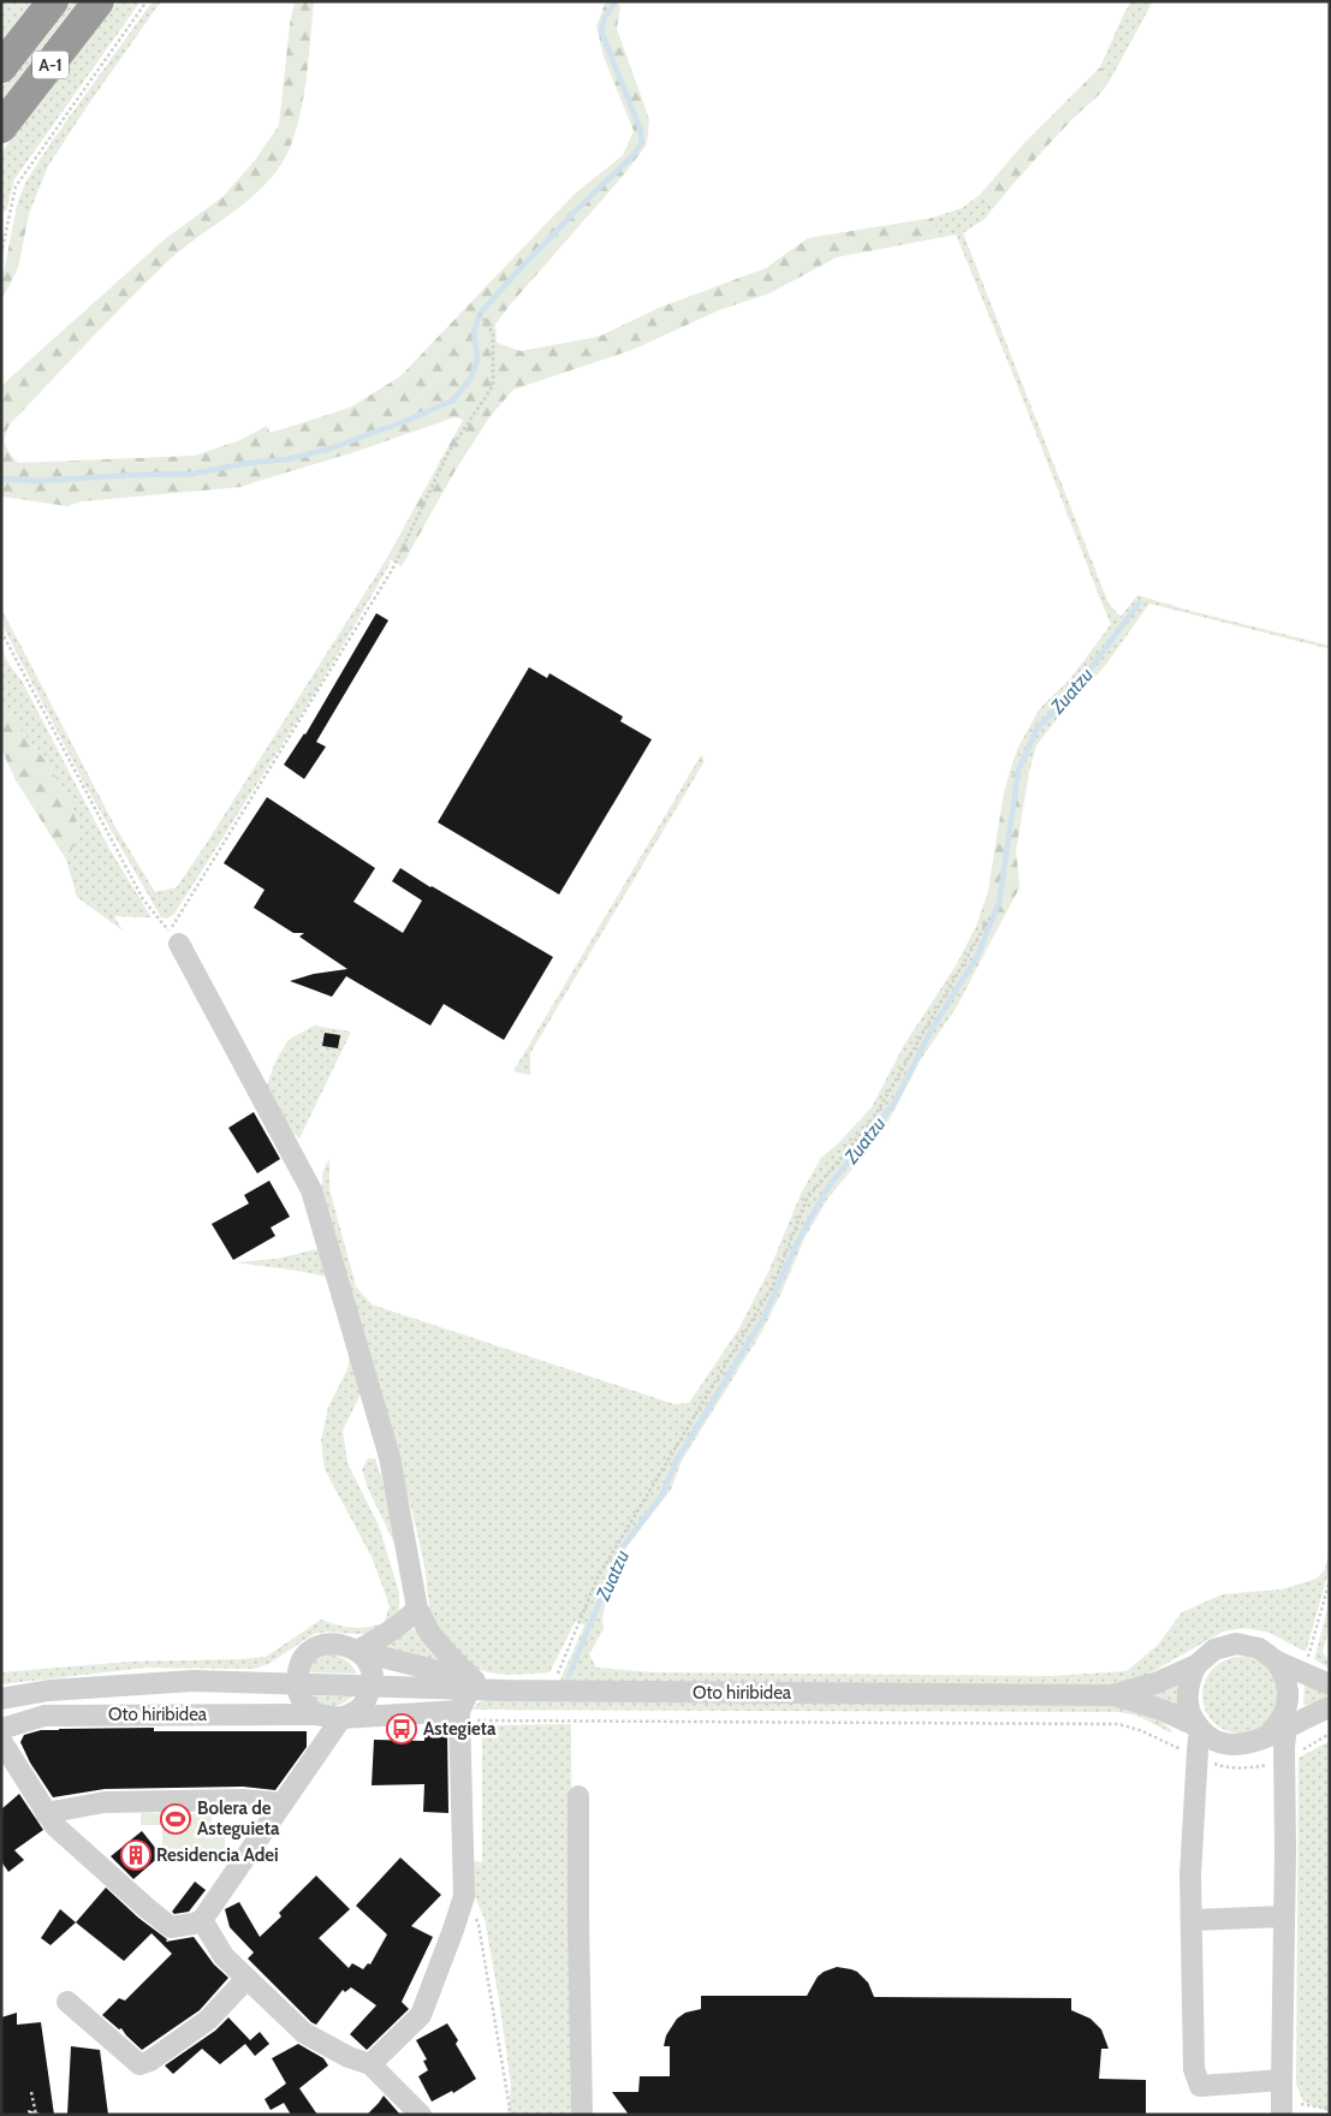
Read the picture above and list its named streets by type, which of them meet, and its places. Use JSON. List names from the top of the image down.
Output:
{
  "streets": {
    "highway": ["A-1"],
    "street": ["Oto hiribidea"]
  },
  "water": ["Zuatzu"],
  "places": {
    "bus stop": ["Astegieta"],
    "sports": ["Bolera de Asteguieta"],
    "building": ["Residencia Adei"]
  }
}
